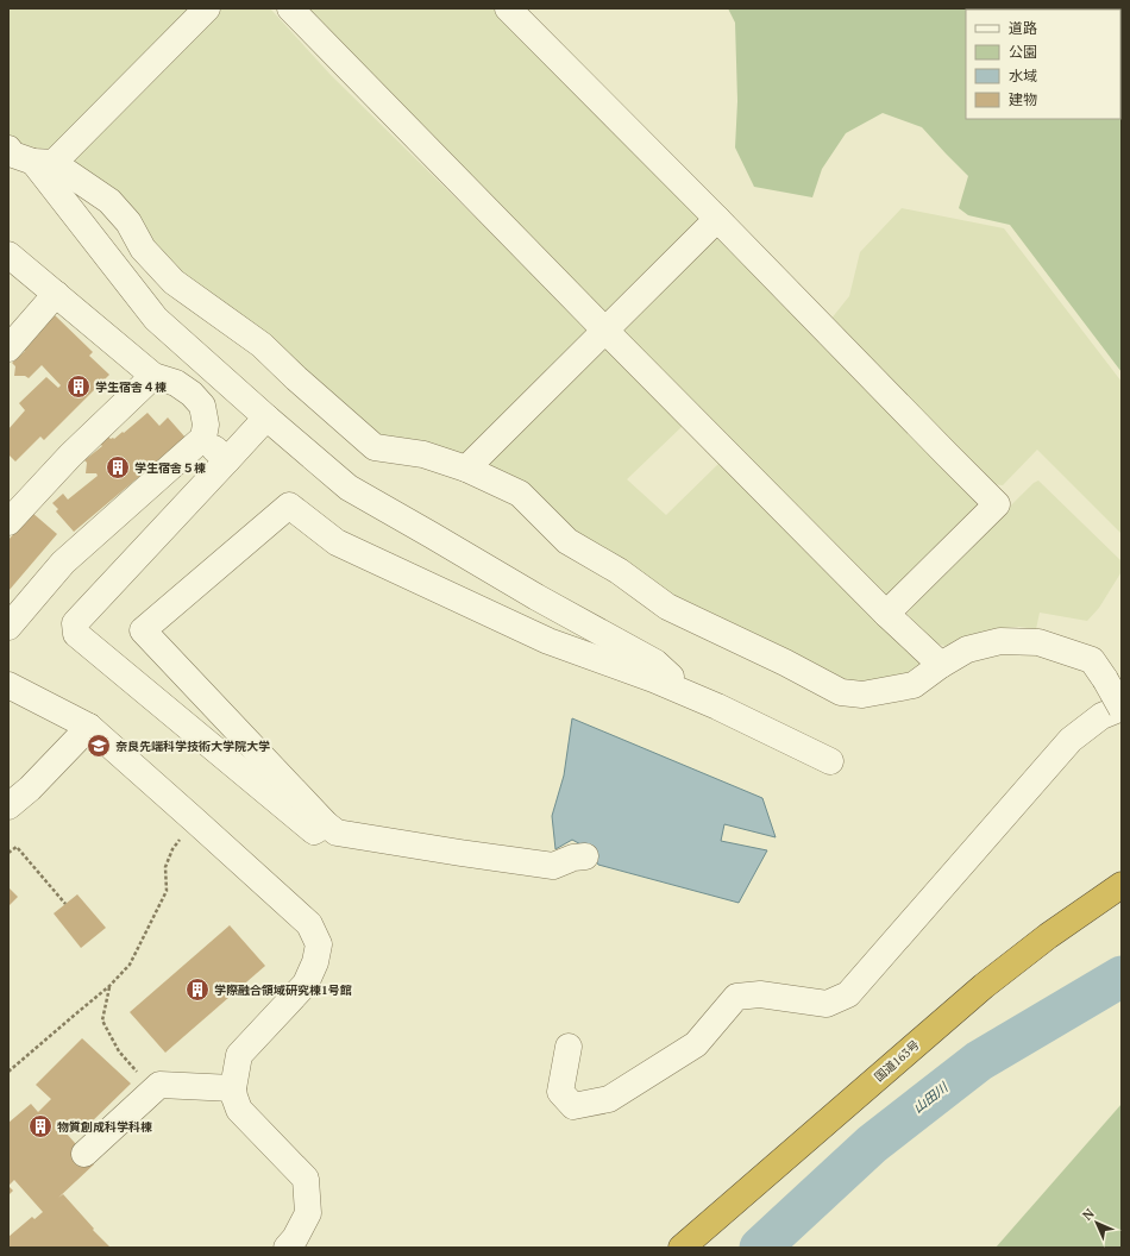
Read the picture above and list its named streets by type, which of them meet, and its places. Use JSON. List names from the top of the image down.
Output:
{
  "streets": {
    "highway": ["国道163号"]
  },
  "water": ["山田川"],
  "places": {
    "building": [
      "学生宿舎４棟",
      "学生宿舎５棟",
      "学際融合領域研究棟1号館",
      "物質創成科学科棟"
    ],
    "school or university": ["奈良先端科学技術大学院大学"]
  },
  "legend": [
    "道路",
    "公園",
    "水域",
    "建物"
  ],
  "north": "top left"
}
